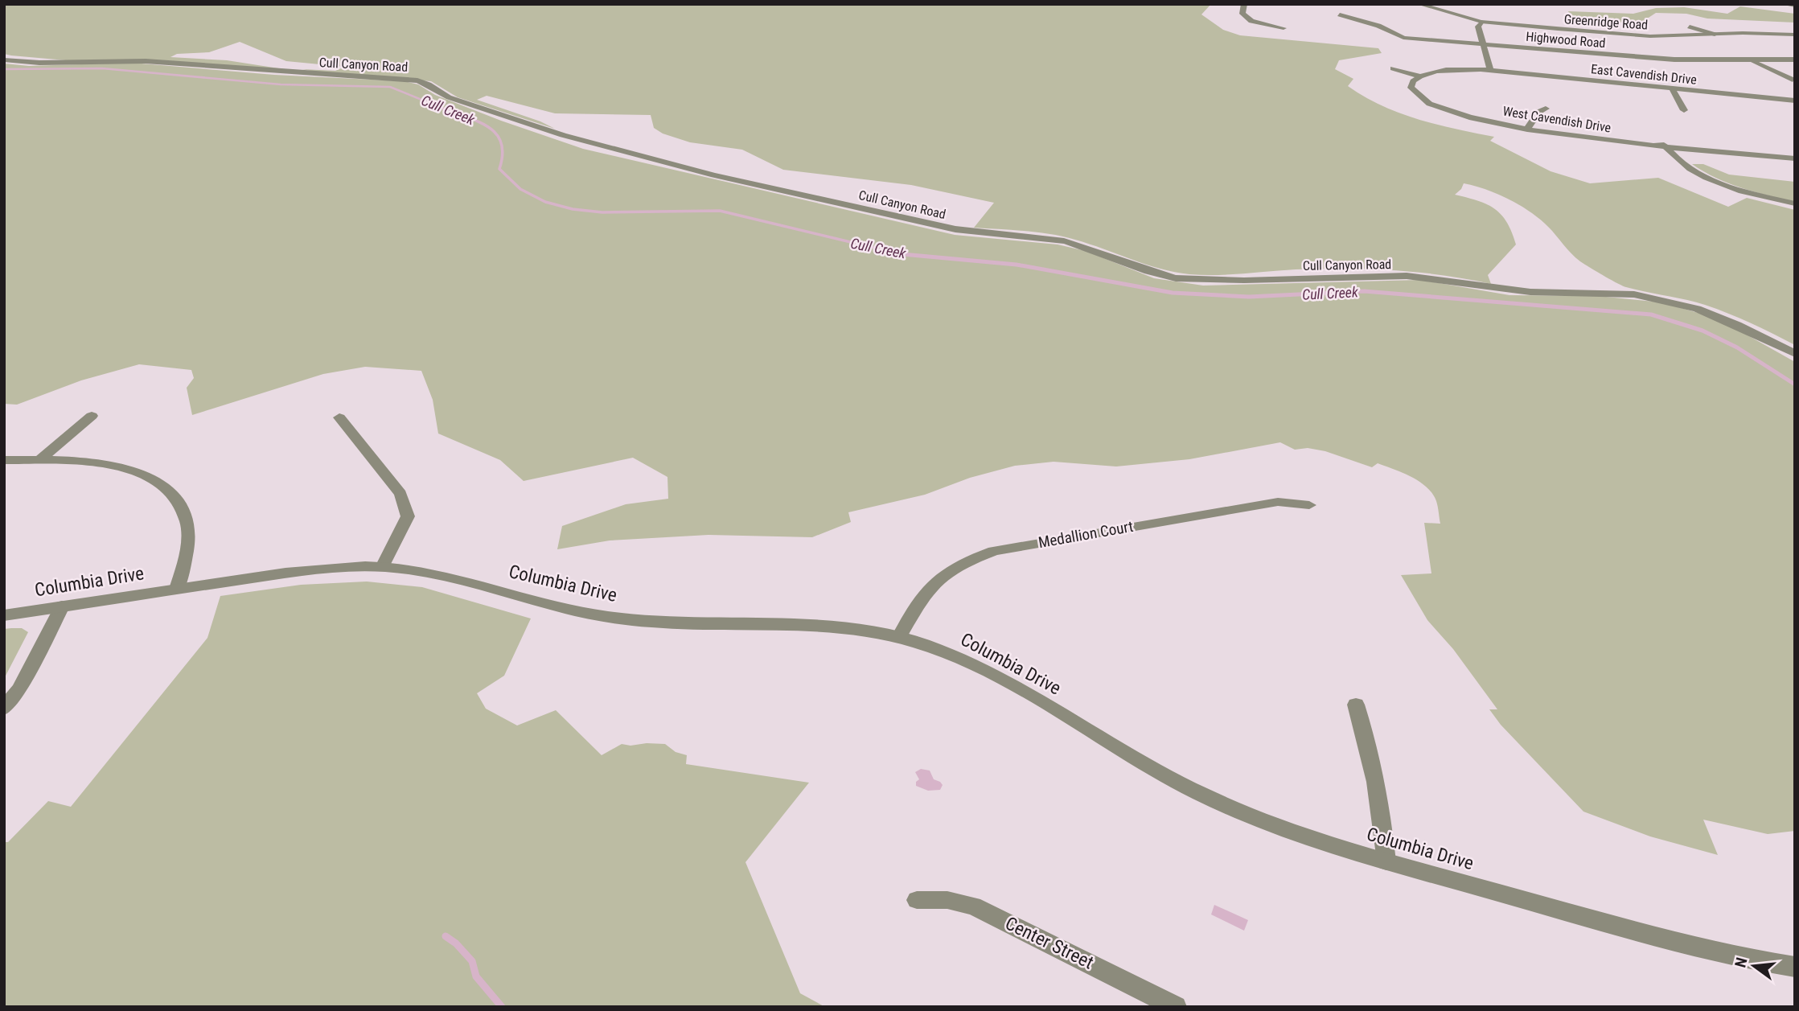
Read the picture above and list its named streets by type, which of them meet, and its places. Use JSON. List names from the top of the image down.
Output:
{
  "streets": {
    "street": [
      "Greenridge Road",
      "Highwood Road",
      "Cull Canyon Road",
      "East Cavendish Drive",
      "West Cavendish Drive",
      "Medallion Court",
      "Columbia Drive",
      "Center Street"
    ]
  },
  "crossings": [
    ["Medallion Court", "Columbia Drive"]
  ],
  "water": ["Cull Creek"],
  "north": "left"
}
